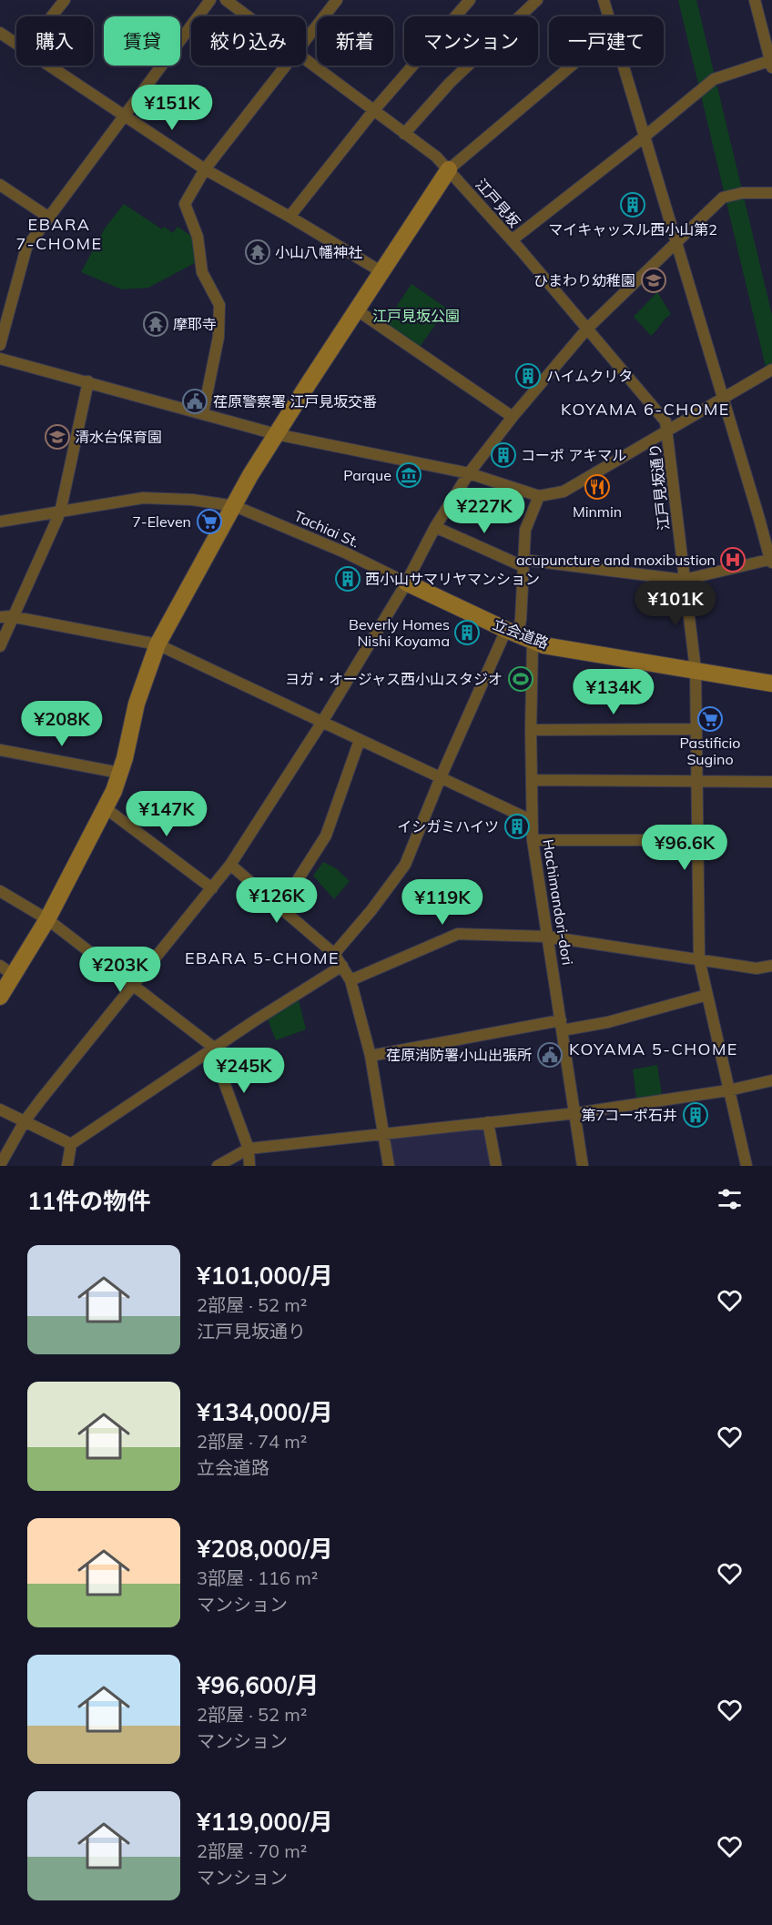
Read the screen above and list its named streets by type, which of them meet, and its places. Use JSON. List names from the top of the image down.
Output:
{
  "streets": {
    "street": [
      "江戸見坂",
      "江戸見坂通り",
      "Tachiai St.",
      "立会道路",
      "Hachimandori-dori"
    ]
  },
  "crossings": [
    ["江戸見坂", "江戸見坂通り"],
    ["江戸見坂通り", "立会道路"],
    ["Tachiai St.", "立会道路"],
    ["立会道路", "Hachimandori-dori"]
  ],
  "districts": [
    "EBARA 7-CHOME",
    "KOYAMA 6-CHOME",
    "EBARA 5-CHOME",
    "KOYAMA 5-CHOME"
  ],
  "parks": ["江戸見坂公園"],
  "places": {
    "building": [
      "マイキャッスル西小山第2",
      "ハイムクリタ",
      "コーポ アキマル",
      "西小山サマリヤマンション",
      "Beverly Homes Nishi Koyama",
      "イシガミハイツ",
      "第7コーポ石井"
    ],
    "temple": ["小山八幡神社", "摩耶寺"],
    "school or university": ["ひまわり幼稚園", "清水台保育園"],
    "public building": ["荏原警察署 江戸見坂交番", "荏原消防署小山出張所"],
    "museum": ["Parque"],
    "restaurant": ["Minmin"],
    "supermarket": ["7-Eleven", "Pastificio Sugino"],
    "hospital": ["acupuncture and moxibustion"],
    "sports": ["ヨガ・オージャス西小山スタジオ"]
  },
  "page": {
    "chip": [
      "購入",
      "賃貸",
      "絞り込み",
      "新着",
      "マンション",
      "一戸建て"
    ],
    "price": [
      "¥151K",
      "¥227K",
      "¥101K",
      "¥134K",
      "¥208K",
      "¥147K",
      "¥96.6K",
      "¥126K",
      "¥119K",
      "¥203K",
      "¥245K"
    ],
    "heading": "11件の物件",
    "list": [
      {
        "name": "¥101,000/月",
        "note": "2部屋 · 52 m² · 江戸見坂通り"
      },
      {
        "name": "¥134,000/月",
        "note": "2部屋 · 74 m² · 立会道路"
      },
      {
        "name": "¥208,000/月",
        "note": "3部屋 · 116 m² · マンション"
      },
      {
        "name": "¥96,600/月",
        "note": "2部屋 · 52 m² · マンション"
      },
      {
        "name": "¥119,000/月",
        "note": "2部屋 · 70 m² · マンション"
      }
    ]
  }
}
